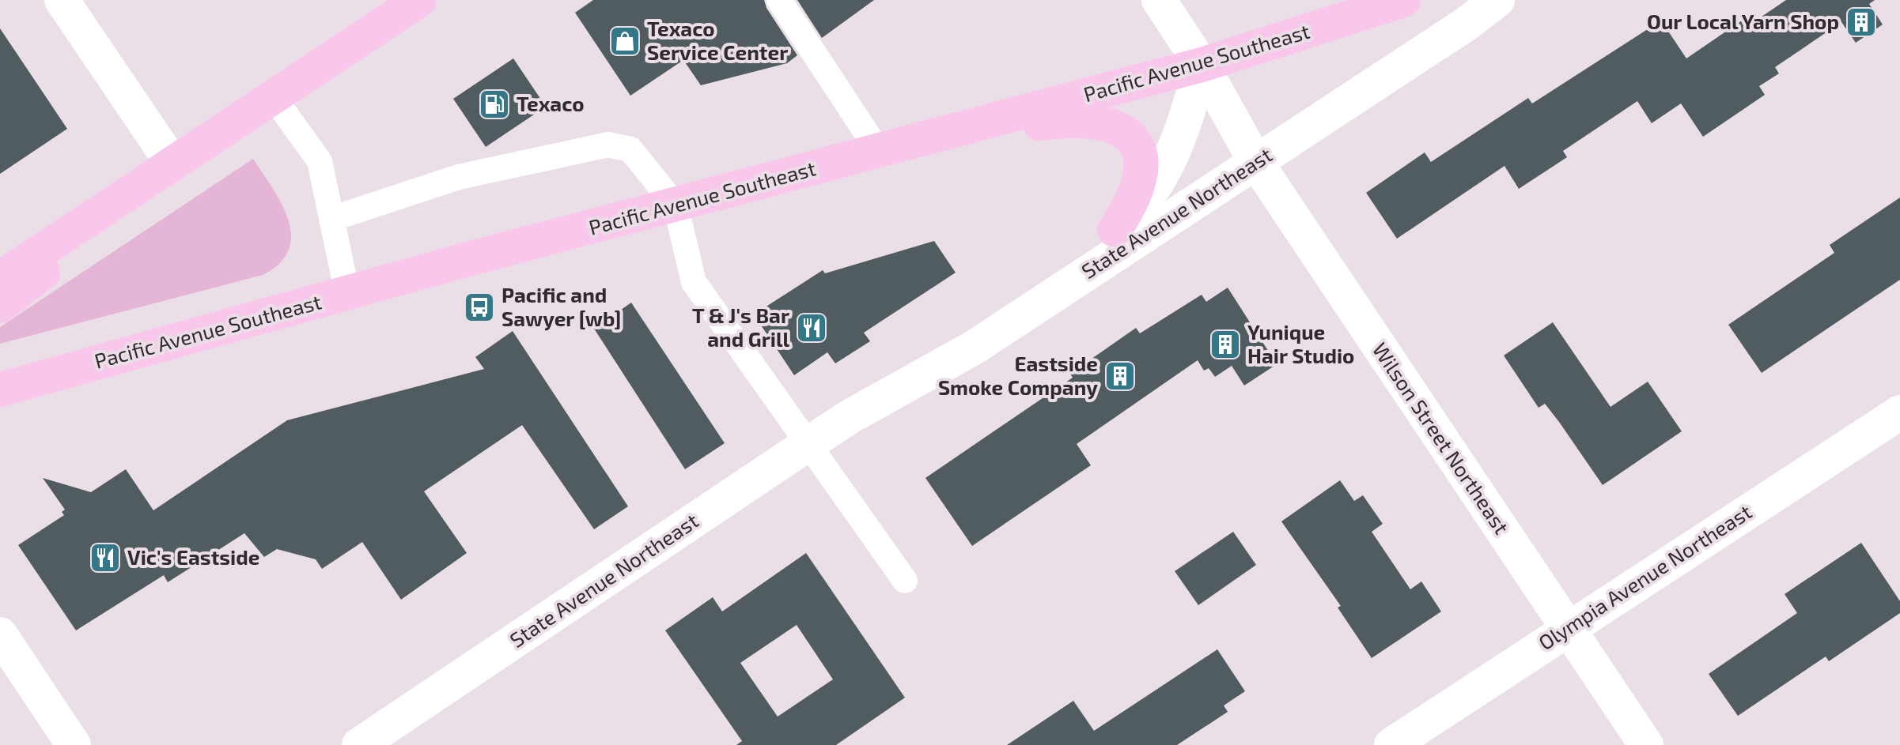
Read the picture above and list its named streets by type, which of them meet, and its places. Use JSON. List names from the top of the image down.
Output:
{
  "streets": {
    "main road": ["Pacific Avenue Southeast"],
    "street": ["State Avenue Northeast", "Wilson Street Northeast", "Olympia Avenue Northeast"]
  },
  "crossings": [
    ["Pacific Avenue Southeast", "State Avenue Northeast"],
    ["Pacific Avenue Southeast", "Wilson Street Northeast"],
    ["State Avenue Northeast", "Wilson Street Northeast"],
    ["Wilson Street Northeast", "Olympia Avenue Northeast"]
  ],
  "places": {
    "building": ["Our Local Yarn Shop", "Yunique Hair Studio", "Eastside Smoke Company"],
    "shop": ["Texaco Service Center"],
    "fuel station": ["Texaco"],
    "bus stop": ["Pacific and Sawyer [wb]"],
    "restaurant": ["T & J's Bar and Grill", "Vic's Eastside"]
  }
}
